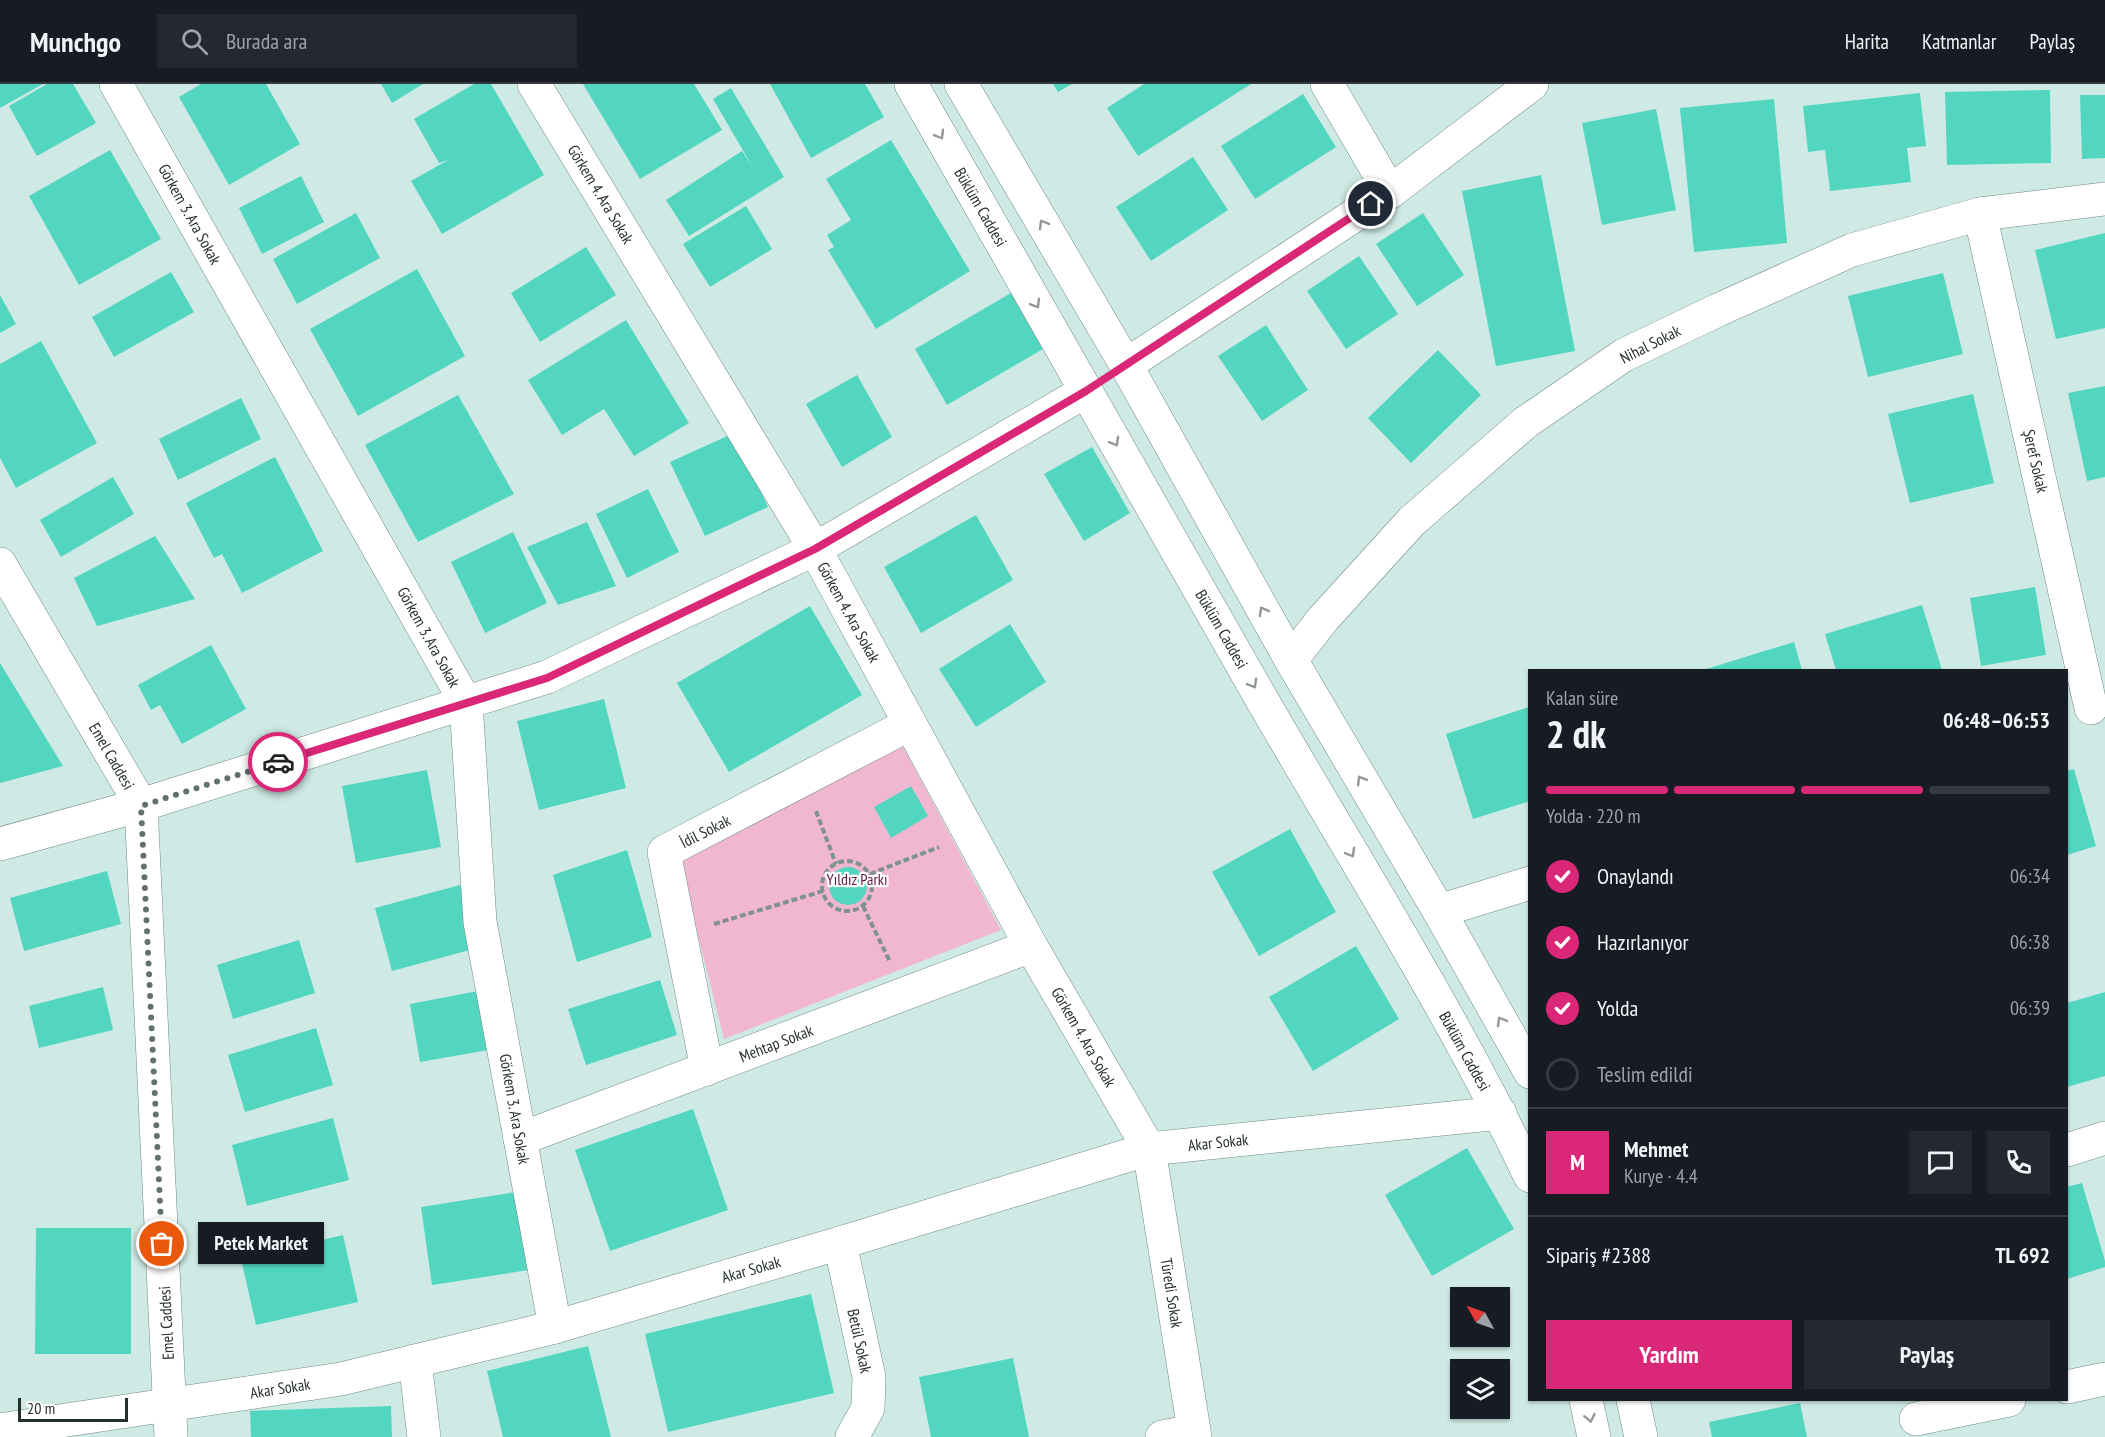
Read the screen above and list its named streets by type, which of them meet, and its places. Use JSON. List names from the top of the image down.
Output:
{
  "streets": {
    "street": [
      "Görkem 4. Ara Sokak",
      "Büklüm Caddesi",
      "Görkem 3. Ara Sokak",
      "Nihal Sokak",
      "Şeref Sokak",
      "Emel Caddesi",
      "İdil Sokak",
      "Mehtap Sokak",
      "Akar Sokak",
      "Türedi Sokak",
      "Betül Sokak"
    ]
  },
  "crossings": [
    ["Görkem 4. Ara Sokak", "İdil Sokak"],
    ["Görkem 4. Ara Sokak", "Mehtap Sokak"],
    ["Görkem 4. Ara Sokak", "Akar Sokak"],
    ["Görkem 4. Ara Sokak", "Türedi Sokak"],
    ["Büklüm Caddesi", "Akar Sokak"],
    ["Görkem 3. Ara Sokak", "Mehtap Sokak"],
    ["Görkem 3. Ara Sokak", "Akar Sokak"],
    ["Nihal Sokak", "Şeref Sokak"],
    ["Emel Caddesi", "Akar Sokak"],
    ["İdil Sokak", "Mehtap Sokak"],
    ["Akar Sokak", "Türedi Sokak"],
    ["Akar Sokak", "Betül Sokak"]
  ],
  "parks": ["Yıldız Parkı"],
  "places": ["Petek Market"],
  "scale_bar": "20 m",
  "north": "top left",
  "page": {
    "header": "Munchgo",
    "search": "Burada ara",
    "nav": ["Harita", "Katmanlar", "Paylaş"],
    "heading": ["2 dk", "Kalan süre", "06:48–06:53"],
    "panel": [
      "Mehmet",
      "Kurye · 4.4",
      "Sipariş #2388",
      "TL 692"
    ],
    "bar": "Yolda · 220 m",
    "list": [
      ["Onaylandı", "06:34"],
      ["Hazırlanıyor", "06:38"],
      ["Yolda", "06:39"],
      "Teslim edildi"
    ],
    "round": "M",
    "bubble": "Petek Market",
    "buttons": ["Yardım", "Paylaş"],
    "scale": "20 m"
  }
}
